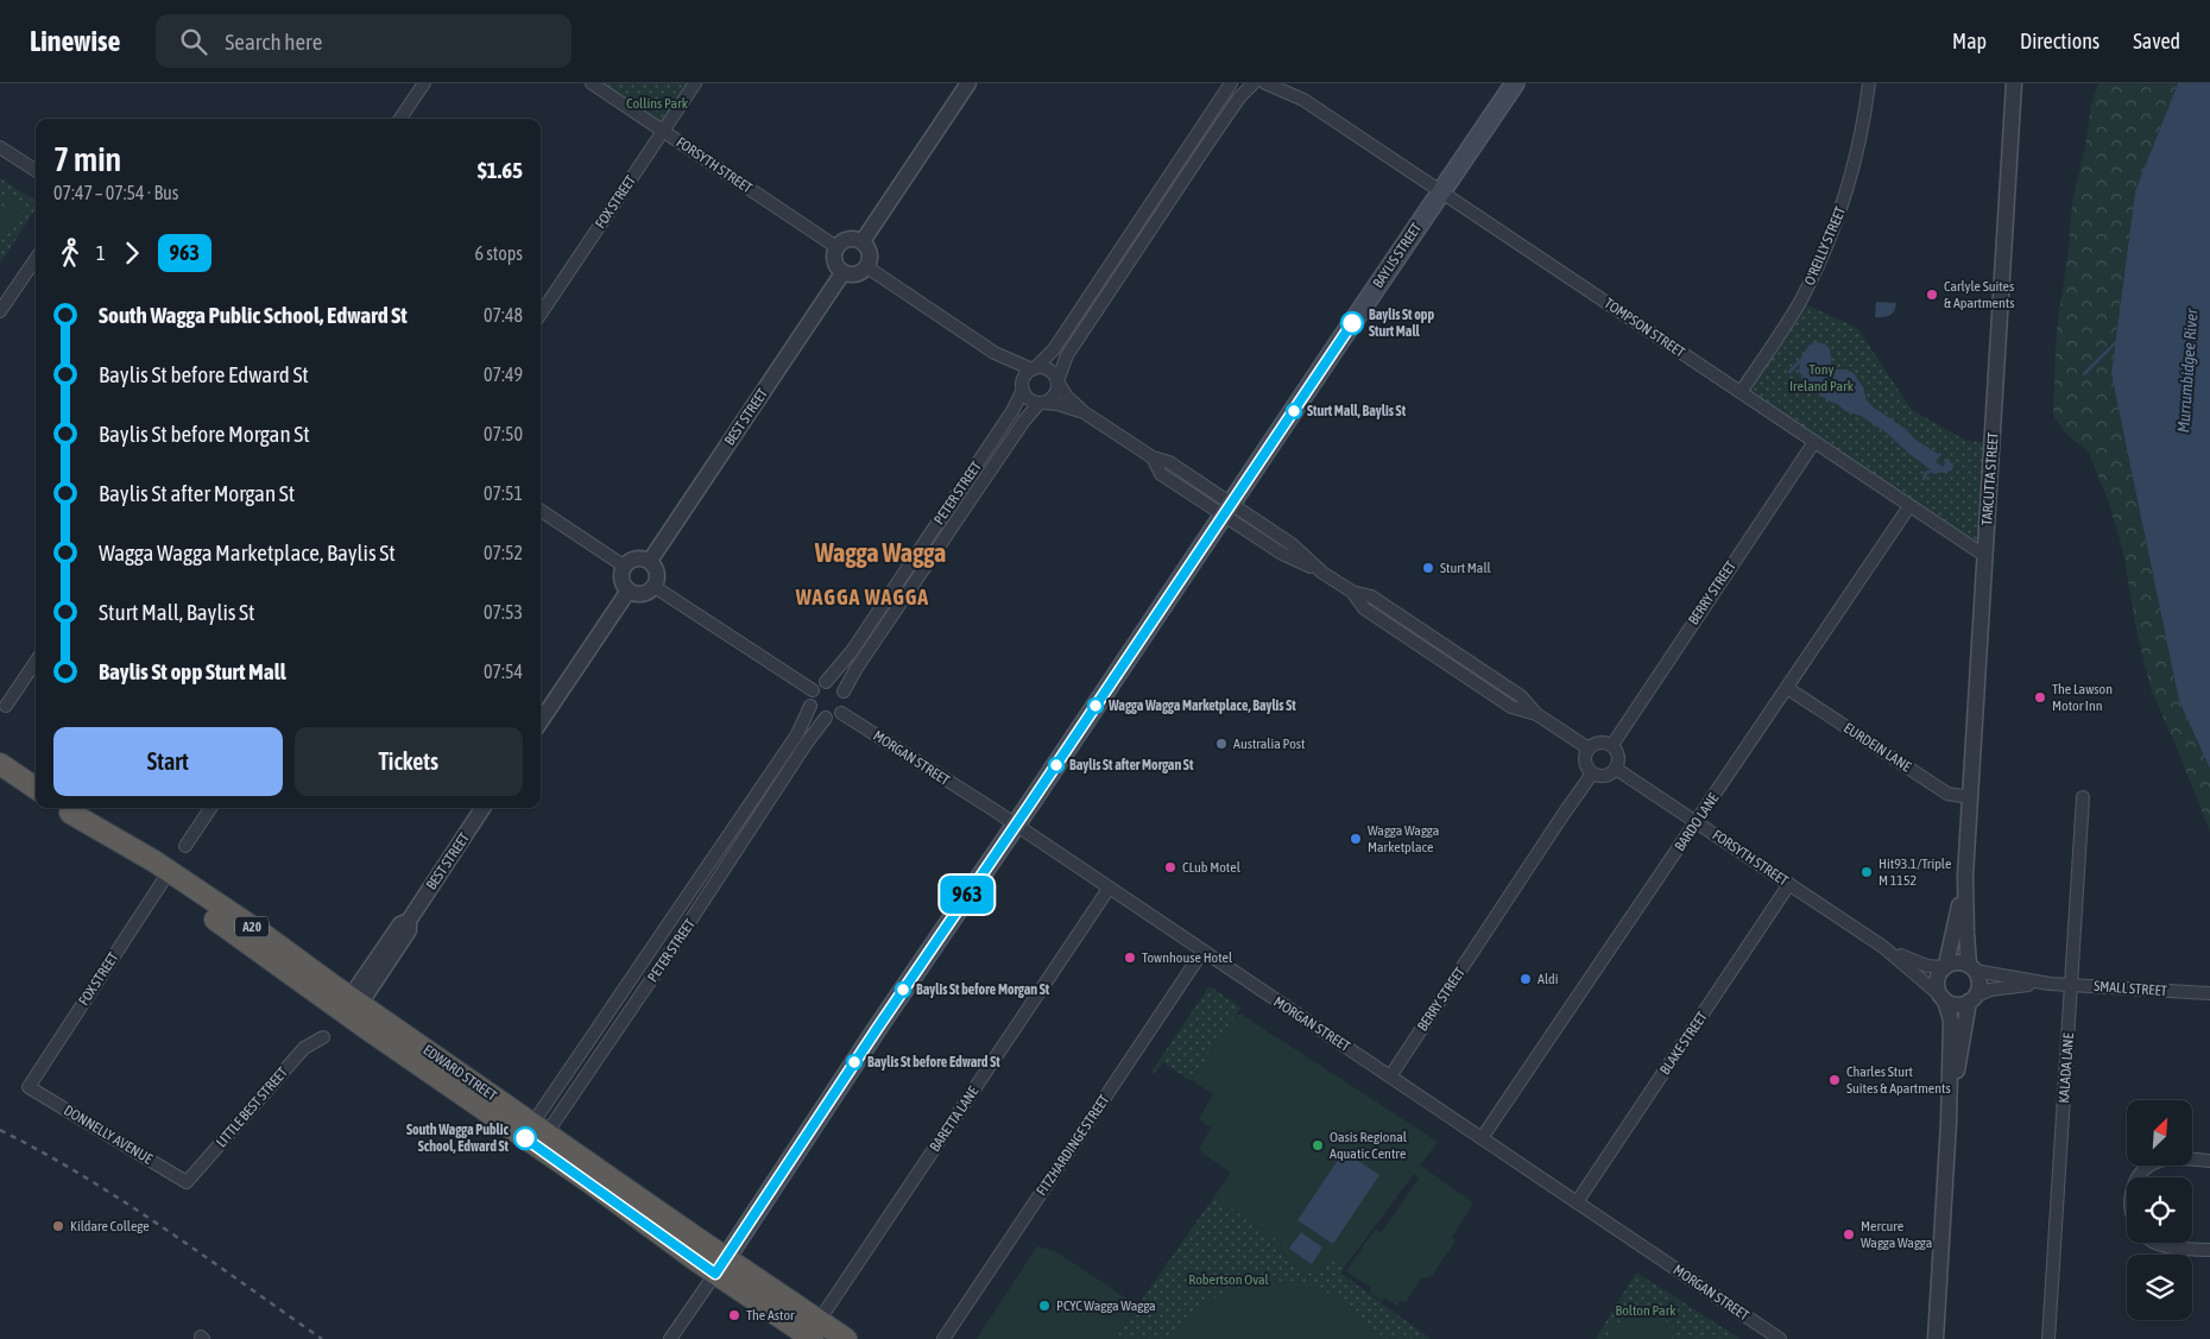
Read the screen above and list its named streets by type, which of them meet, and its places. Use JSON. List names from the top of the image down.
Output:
{
  "streets": {
    "highway": ["A20", "EDWARD STREET"],
    "main road": ["BAYLIS STREET"],
    "street": [
      "FORSYTH STREET",
      "FOX STREET",
      "O'REILLY STREET",
      "TOMPSON STREET",
      "BEST STREET",
      "TARCUTTA STREET",
      "PETER STREET",
      "BERRY STREET",
      "EURDEIN LANE",
      "MORGAN STREET",
      "BARDO LANE",
      "SMALL STREET",
      "BLAKE STREET",
      "KALADA LANE",
      "LITTLE BEST STREET",
      "BARETTA LANE",
      "DONNELLY AVENUE",
      "FITZHARDINGE STREET"
    ]
  },
  "crossings": [
    ["FORSYTH STREET", "FOX STREET"],
    ["FORSYTH STREET", "BEST STREET"],
    ["FORSYTH STREET", "TARCUTTA STREET"],
    ["FORSYTH STREET", "BERRY STREET"],
    ["FORSYTH STREET", "BARDO LANE"],
    ["FORSYTH STREET", "SMALL STREET"],
    ["FORSYTH STREET", "BLAKE STREET"],
    ["FOX STREET", "EDWARD STREET"],
    ["FOX STREET", "DONNELLY AVENUE"],
    ["O'REILLY STREET", "TOMPSON STREET"],
    ["BAYLIS STREET", "TOMPSON STREET"],
    ["BAYLIS STREET", "MORGAN STREET"],
    ["BAYLIS STREET", "EDWARD STREET"],
    ["TOMPSON STREET", "TARCUTTA STREET"],
    ["TOMPSON STREET", "BERRY STREET"],
    ["TOMPSON STREET", "BARDO LANE"],
    ["BEST STREET", "EDWARD STREET"],
    ["TARCUTTA STREET", "EURDEIN LANE"],
    ["TARCUTTA STREET", "SMALL STREET"],
    ["PETER STREET", "MORGAN STREET"],
    ["PETER STREET", "EDWARD STREET"],
    ["BERRY STREET", "MORGAN STREET"],
    ["EURDEIN LANE", "BARDO LANE"],
    ["MORGAN STREET", "BARDO LANE"],
    ["MORGAN STREET", "BLAKE STREET"],
    ["MORGAN STREET", "BARETTA LANE"],
    ["MORGAN STREET", "FITZHARDINGE STREET"],
    ["SMALL STREET", "KALADA LANE"],
    ["EDWARD STREET", "BARETTA LANE"],
    ["LITTLE BEST STREET", "DONNELLY AVENUE"]
  ],
  "districts": ["Wagga Wagga", "WAGGA WAGGA"],
  "water": ["Murrumbidgee River"],
  "parks": [
    "Collins Park",
    "Tony Ireland Park",
    "Robertson Oval",
    "Bolton Park"
  ],
  "places": [
    "Carlyle Suites & Apartments",
    "Baylis St opp Sturt Mall",
    "Sturt Mall, Baylis St",
    "Sturt Mall",
    "The Lawson Motor Inn",
    "Wagga Wagga Marketplace, Baylis St",
    "Australia Post",
    "Baylis St after Morgan St",
    "Wagga Wagga Marketplace",
    "CLub Motel",
    "Hit93.1/Triple M 1152",
    "Townhouse Hotel",
    "Aldi",
    "Baylis St before Morgan St",
    "Baylis St before Edward St",
    "Charles Sturt Suites & Apartments",
    "South Wagga Public School, Edward St",
    "Oasis Regional Aquatic Centre",
    "Kildare College",
    "Mercure Wagga Wagga",
    "PCYC Wagga Wagga",
    "The Astor"
  ],
  "lines": ["bus line 963"],
  "north": "top right",
  "page": {
    "header": "Linewise",
    "search": "Search here",
    "nav": ["Map", "Directions", "Saved"],
    "on_map": "963",
    "heading": ["7 min", "07:47 – 07:54 · Bus", "$1.65"],
    "legs": ["1", "963", "6 stops"],
    "list": [
      {
        "name": "South Wagga Public School, Edward St",
        "value": "07:48"
      },
      {
        "name": "Baylis St before Edward St",
        "value": "07:49"
      },
      {
        "name": "Baylis St before Morgan St",
        "value": "07:50"
      },
      {
        "name": "Baylis St after Morgan St",
        "value": "07:51"
      },
      {
        "name": "Wagga Wagga Marketplace, Baylis St",
        "value": "07:52"
      },
      {
        "name": "Sturt Mall, Baylis St",
        "value": "07:53"
      },
      {
        "name": "Baylis St opp Sturt Mall",
        "value": "07:54"
      }
    ],
    "buttons": ["Start", "Tickets"]
  }
}
